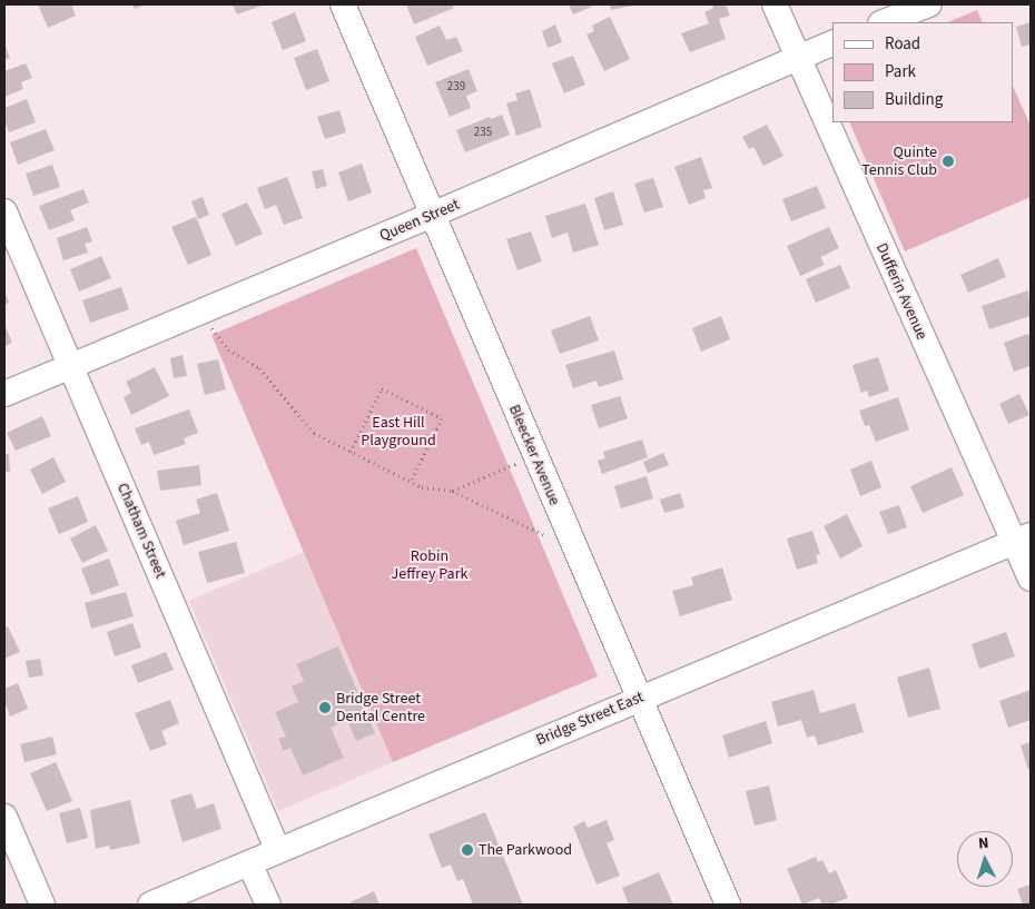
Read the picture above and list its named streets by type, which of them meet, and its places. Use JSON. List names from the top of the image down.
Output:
{
  "streets": {
    "street": [
      "Queen Street",
      "Dufferin Avenue",
      "Bleecker Avenue",
      "Chatham Street",
      "Bridge Street East"
    ]
  },
  "crossings": [
    ["Queen Street", "Dufferin Avenue"],
    ["Queen Street", "Bleecker Avenue"],
    ["Queen Street", "Chatham Street"],
    ["Dufferin Avenue", "Bridge Street East"],
    ["Bleecker Avenue", "Bridge Street East"],
    ["Chatham Street", "Bridge Street East"]
  ],
  "parks": ["East Hill Playground", "Robin Jeffrey Park"],
  "places": ["Quinte Tennis Club", "Bridge Street Dental Centre", "The Parkwood"],
  "house_numbers": ["239", "235"],
  "legend": ["Road", "Park", "Building"],
  "north": "top"
}
